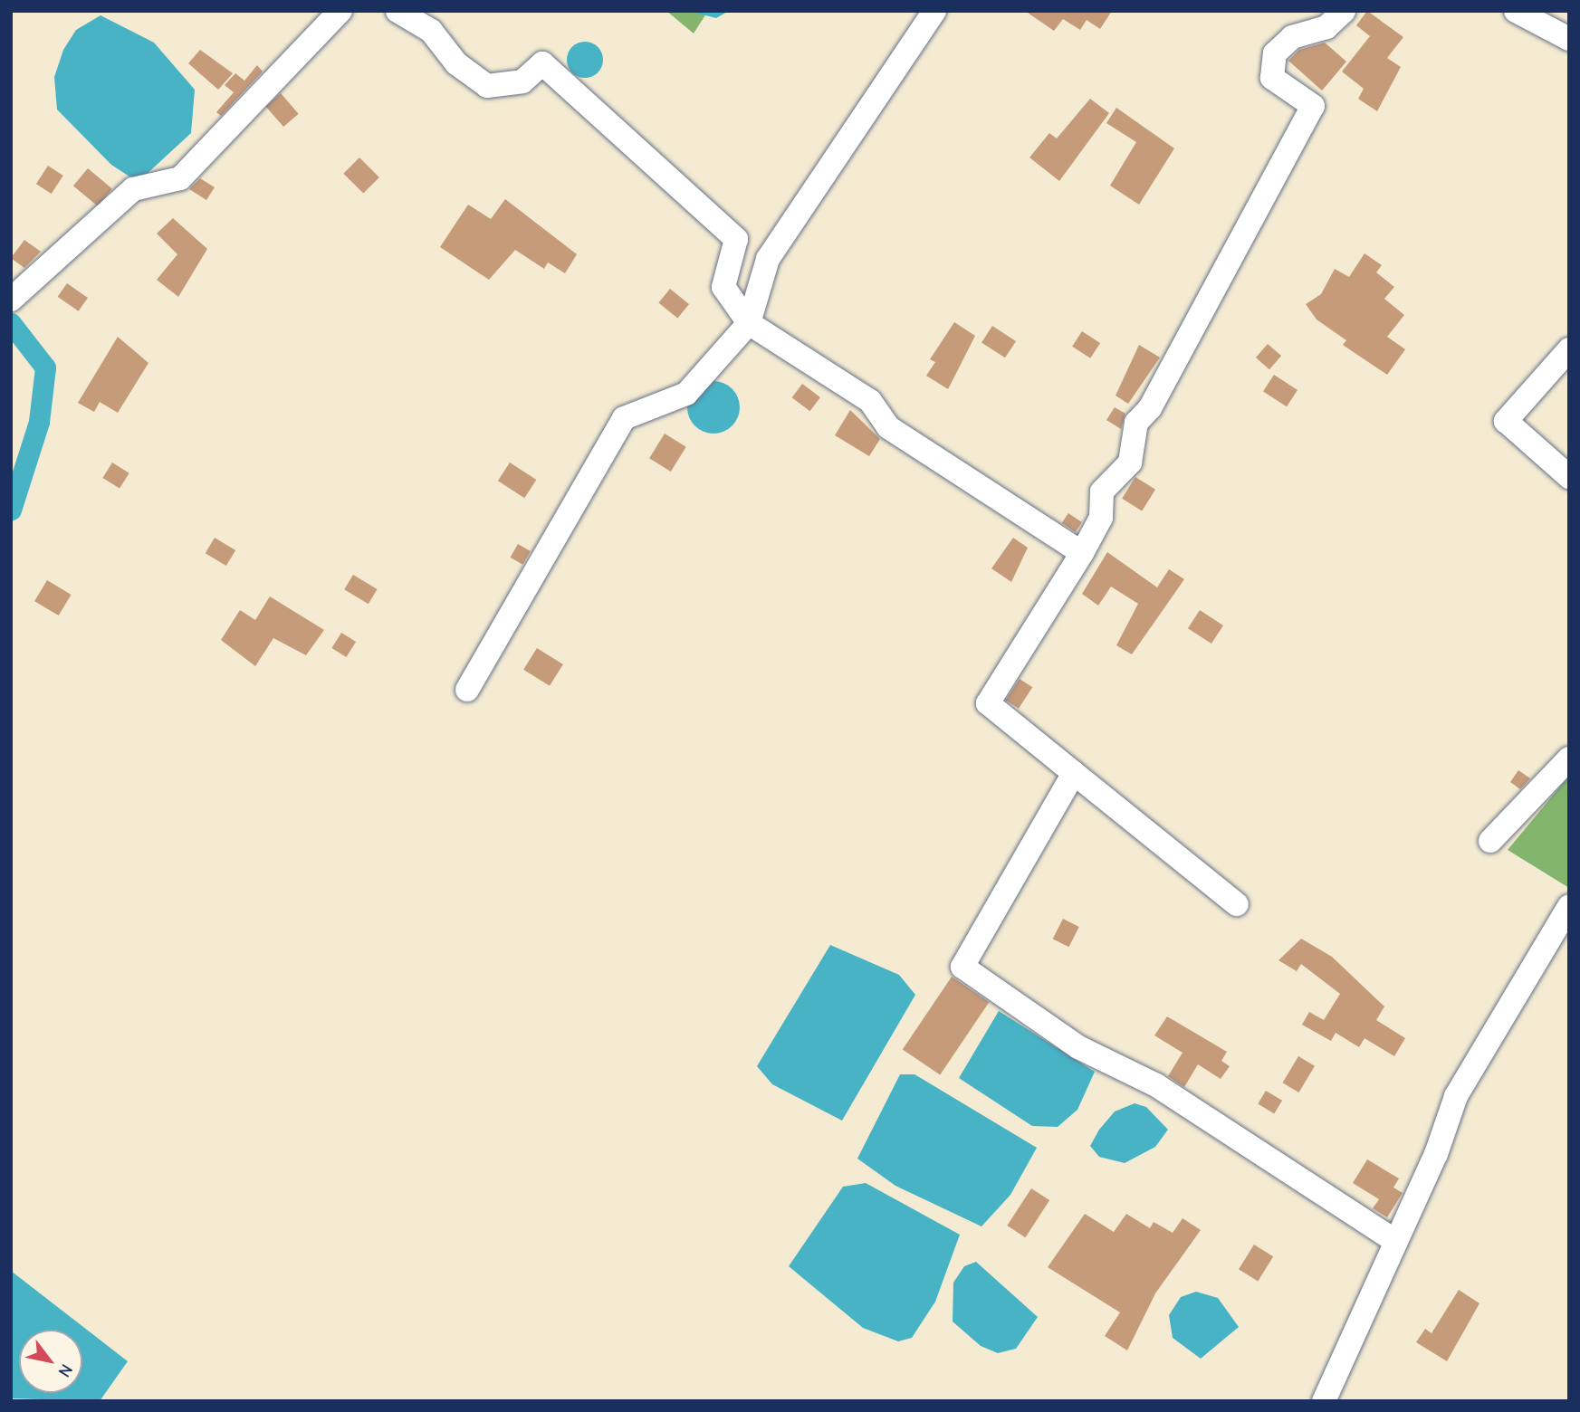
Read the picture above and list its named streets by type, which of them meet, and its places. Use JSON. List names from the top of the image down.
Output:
{
  "north": "bottom right"
}
